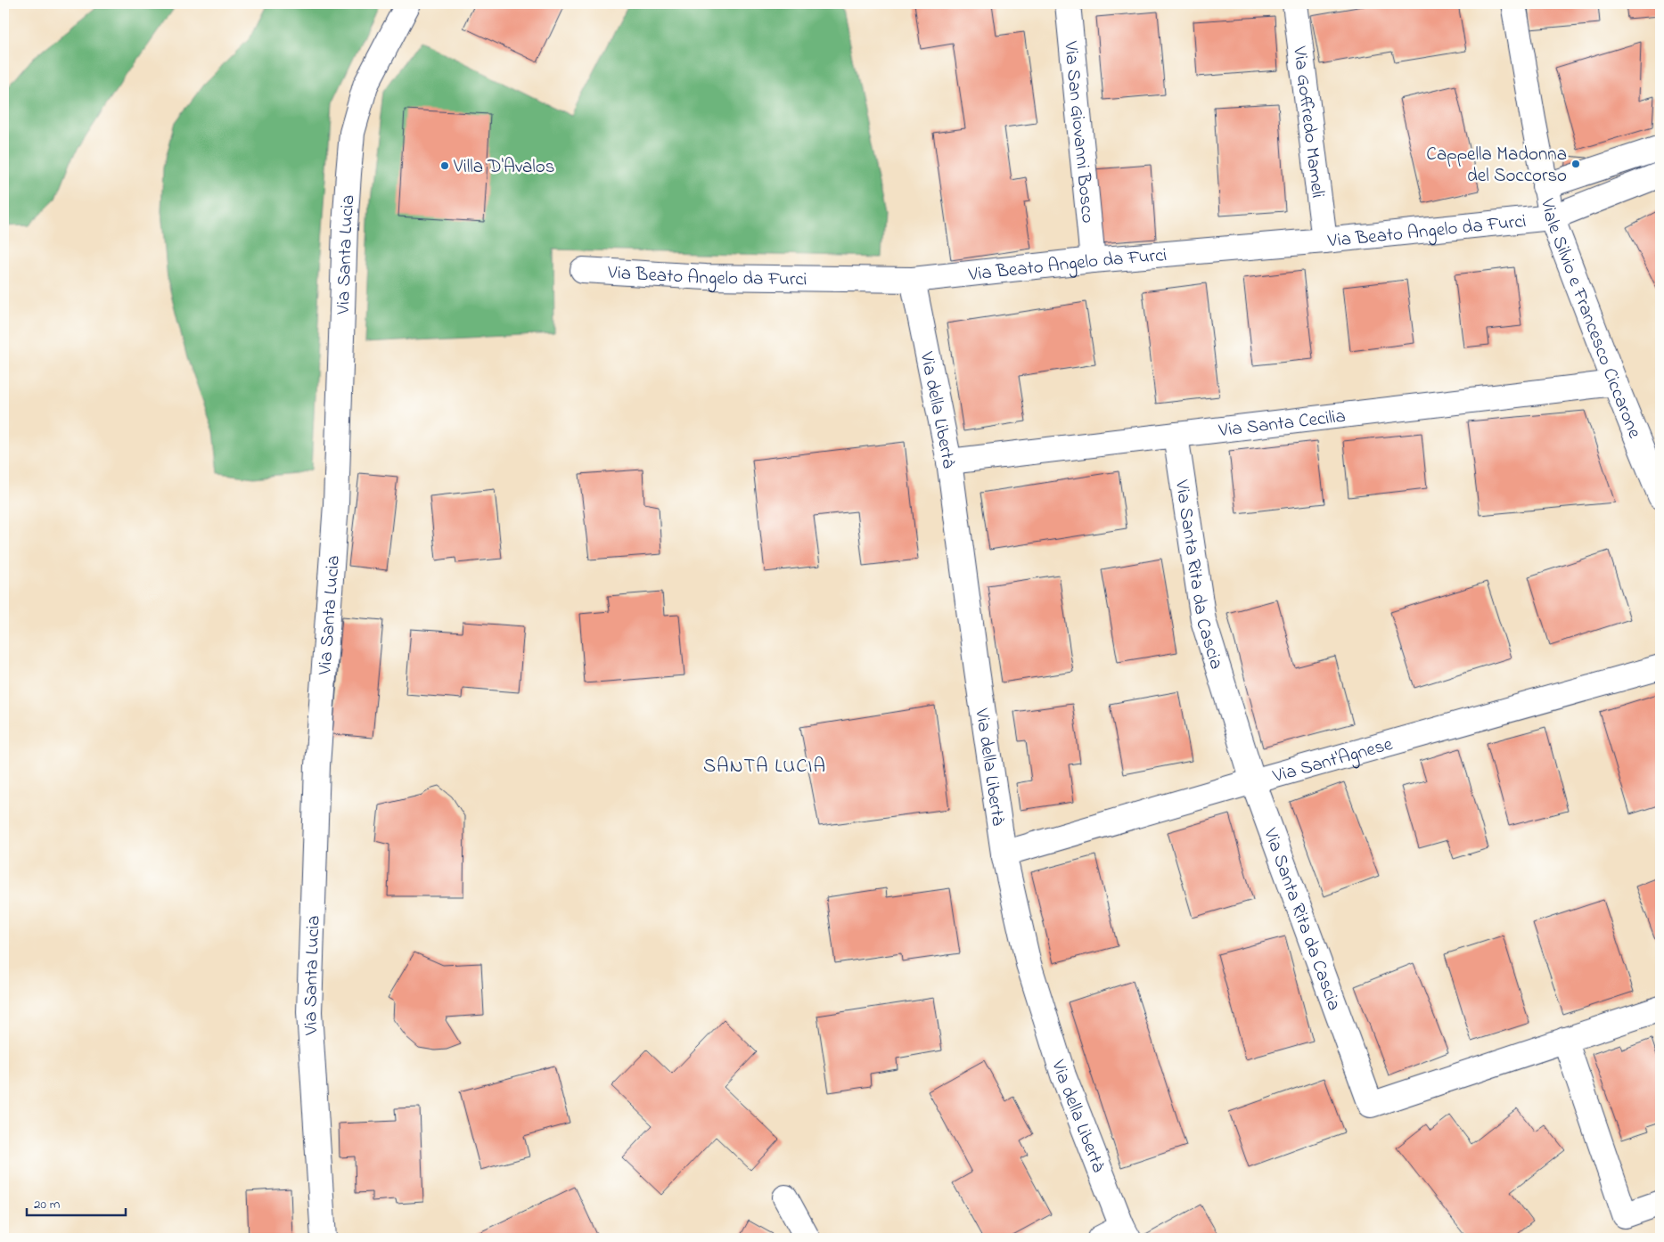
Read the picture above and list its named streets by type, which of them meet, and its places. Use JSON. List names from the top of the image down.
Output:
{
  "streets": {
    "street": [
      "Via Goffredo Mameli",
      "Via San Giovanni Bosco",
      "Via Beato Angelo da Furci",
      "Via Santa Lucia",
      "Viale Silvio e Francesco Ciccarone",
      "Via della Libertà",
      "Via Santa Cecilia",
      "Via Santa Rita da Cascia",
      "Via Sant'Agnese"
    ]
  },
  "crossings": [
    ["Via Goffredo Mameli", "Via Beato Angelo da Furci"],
    ["Via San Giovanni Bosco", "Via Beato Angelo da Furci"],
    ["Via Beato Angelo da Furci", "Viale Silvio e Francesco Ciccarone"],
    ["Via Beato Angelo da Furci", "Via della Libertà"],
    ["Viale Silvio e Francesco Ciccarone", "Via Santa Cecilia"],
    ["Via della Libertà", "Via Santa Cecilia"],
    ["Via della Libertà", "Via Sant'Agnese"],
    ["Via Santa Cecilia", "Via Santa Rita da Cascia"],
    ["Via Santa Rita da Cascia", "Via Sant'Agnese"]
  ],
  "districts": ["SANTA LUCIA"],
  "places": ["Cappella Madonna del Soccorso", "Villa D'Avalos"],
  "scale_bar": "20 m"
}
